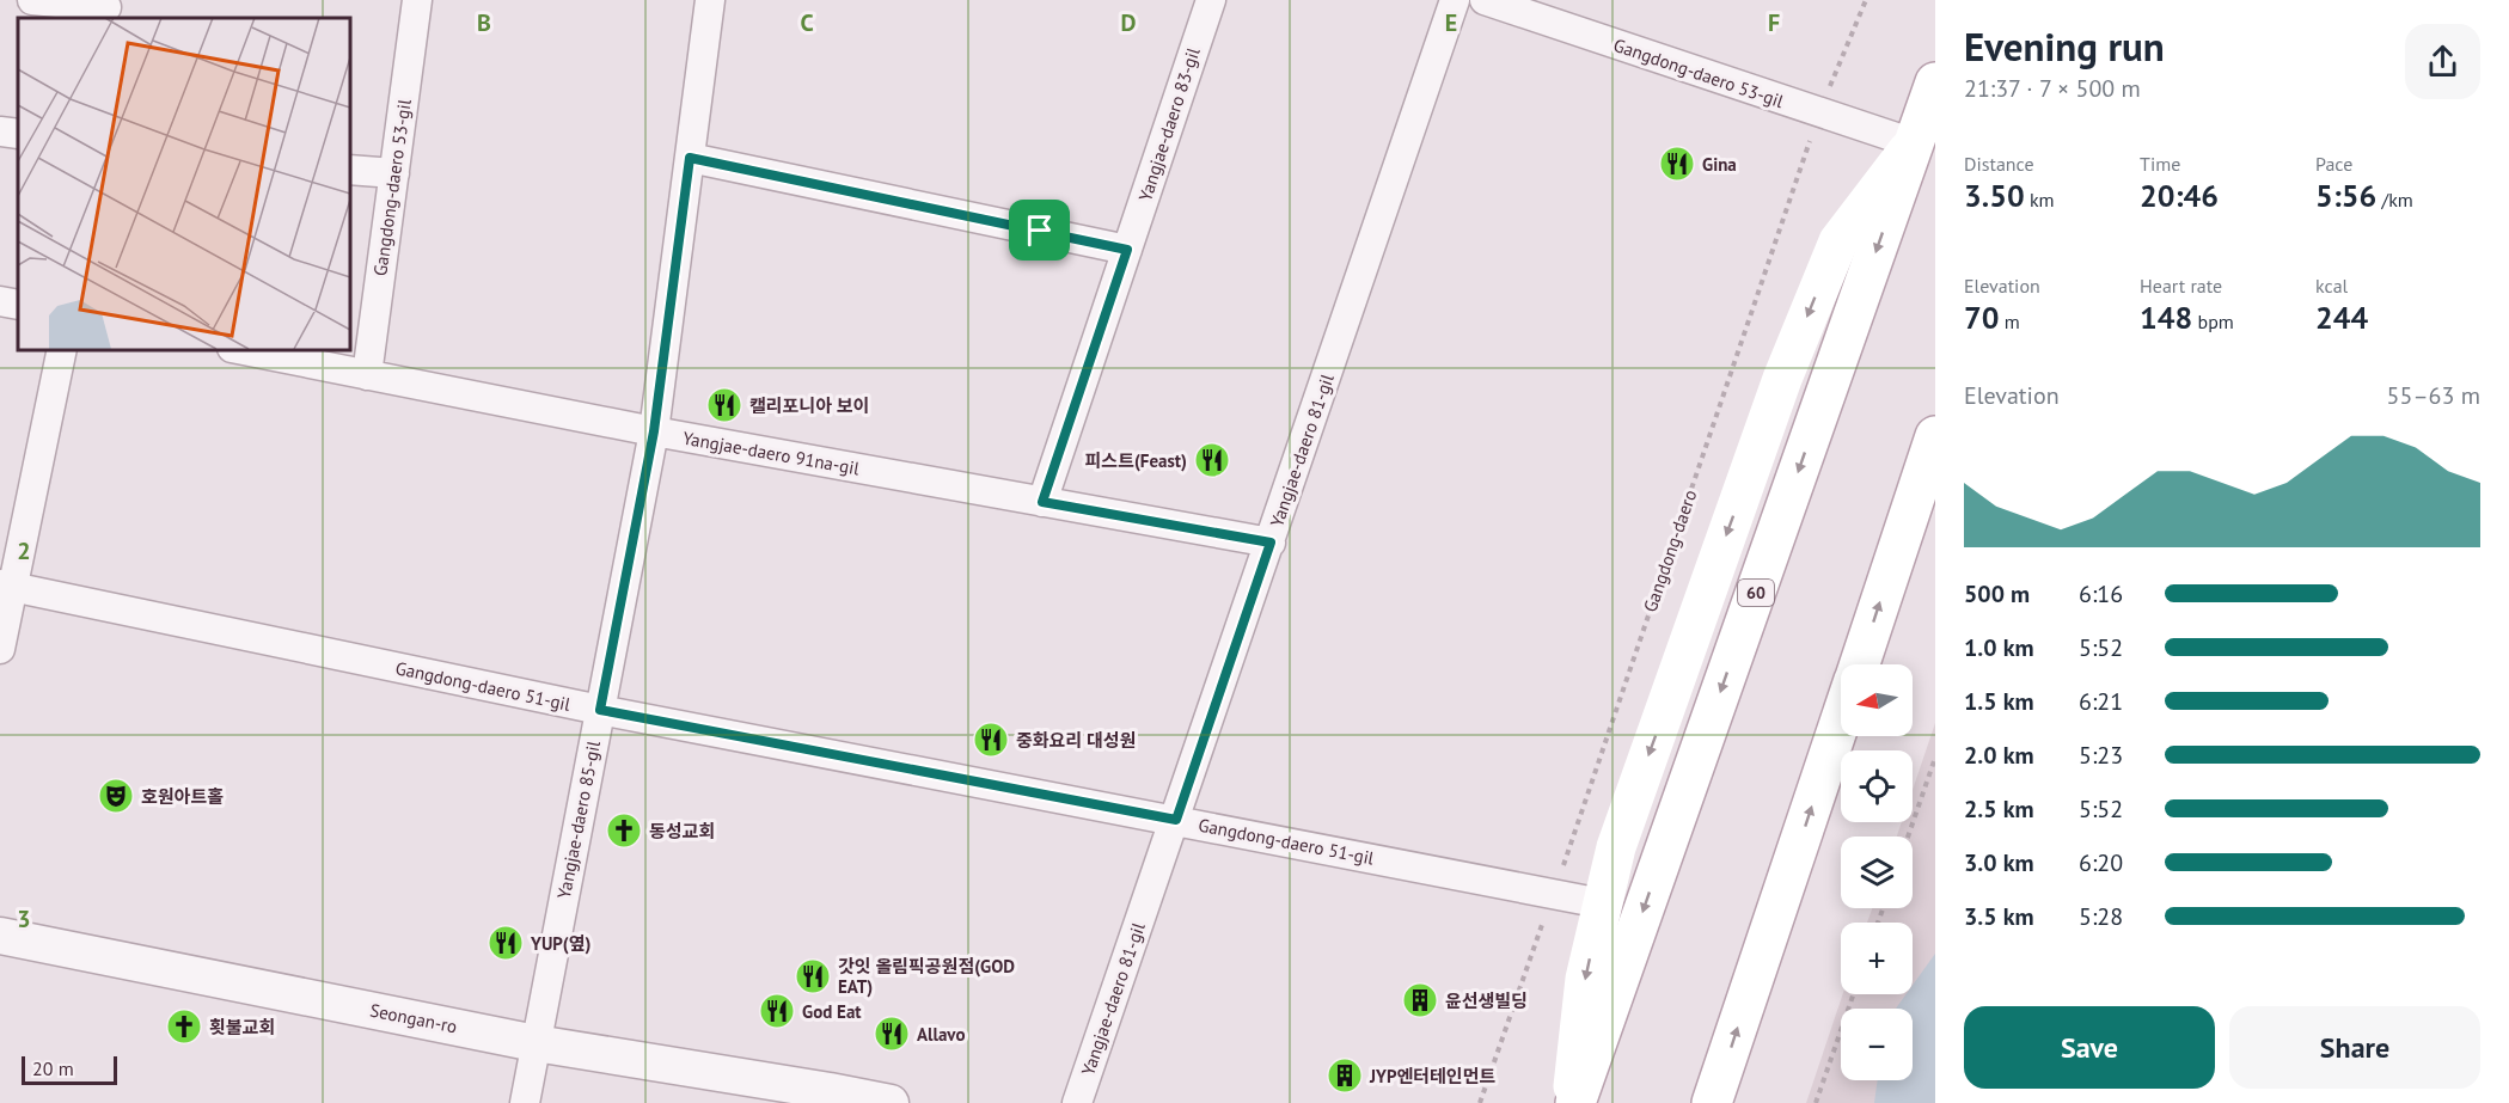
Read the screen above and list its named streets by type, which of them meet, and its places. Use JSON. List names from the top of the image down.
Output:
{
  "streets": {
    "main road": ["60"],
    "street": [
      "Gangdong-daero 53-gil",
      "Yangjae-daero 83-gil",
      "Yangjae-daero 81-gil",
      "Yangjae-daero 91na-gil",
      "Gangdong-daero 51-gil",
      "Yangjae-daero 85-gil",
      "Seongan-ro"
    ],
    "path": ["Gangdong-daero"]
  },
  "crossings": [
    ["Gangdong-daero 53-gil", "Yangjae-daero 91na-gil"],
    ["Gangdong-daero 53-gil", "Gangdong-daero"],
    ["Gangdong-daero 53-gil", "60"],
    ["Yangjae-daero 83-gil", "Yangjae-daero 91na-gil"],
    ["Yangjae-daero 81-gil", "Yangjae-daero 91na-gil"],
    ["Yangjae-daero 81-gil", "Gangdong-daero 51-gil"],
    ["Yangjae-daero 91na-gil", "Yangjae-daero 85-gil"],
    ["Gangdong-daero", "Gangdong-daero 51-gil"],
    ["Gangdong-daero 51-gil", "Yangjae-daero 85-gil"],
    ["Yangjae-daero 85-gil", "Seongan-ro"]
  ],
  "places": {
    "restaurant": [
      "Gina",
      "캘리포니아 보이",
      "피스트(Feast)",
      "중화요리 대성원",
      "YUP(옆)",
      "갓잇 올림픽공원점(GOD EAT)",
      "God Eat",
      "Allavo"
    ],
    "theatre": ["호원아트홀"],
    "church": ["동성교회", "횟불교회"],
    "building": ["윤선생빌딩", "JYP엔터테인먼트"]
  },
  "scale_bar": "20 m",
  "north": "left",
  "page": {
    "heading": ["Evening run", "21:37 · 7 × 500 m"],
    "stats": [
      ["Distance", "3.50 km"],
      ["Time", "20:46"],
      ["Pace", "5:56 /km"],
      ["Elevation", "70 m"],
      ["Heart rate", "148 bpm"],
      ["kcal", "244"]
    ],
    "chart": ["Elevation", "55–63 m"],
    "list": [
      {
        "name": "500 m",
        "note": "6:16"
      },
      {
        "name": "1.0 km",
        "note": "5:52"
      },
      {
        "name": "1.5 km",
        "note": "6:21"
      },
      {
        "name": "2.0 km",
        "note": "5:23"
      },
      {
        "name": "2.5 km",
        "note": "5:52"
      },
      {
        "name": "3.0 km",
        "note": "6:20"
      },
      {
        "name": "3.5 km",
        "note": "5:28"
      }
    ],
    "map_buttons": ["+", "−"],
    "buttons": ["Save", "Share"],
    "scale": "20 m"
  },
  "grid": {
    "columns": [
      "B",
      "C",
      "D",
      "E",
      "F"
    ],
    "rows": ["2", "3"]
  }
}
